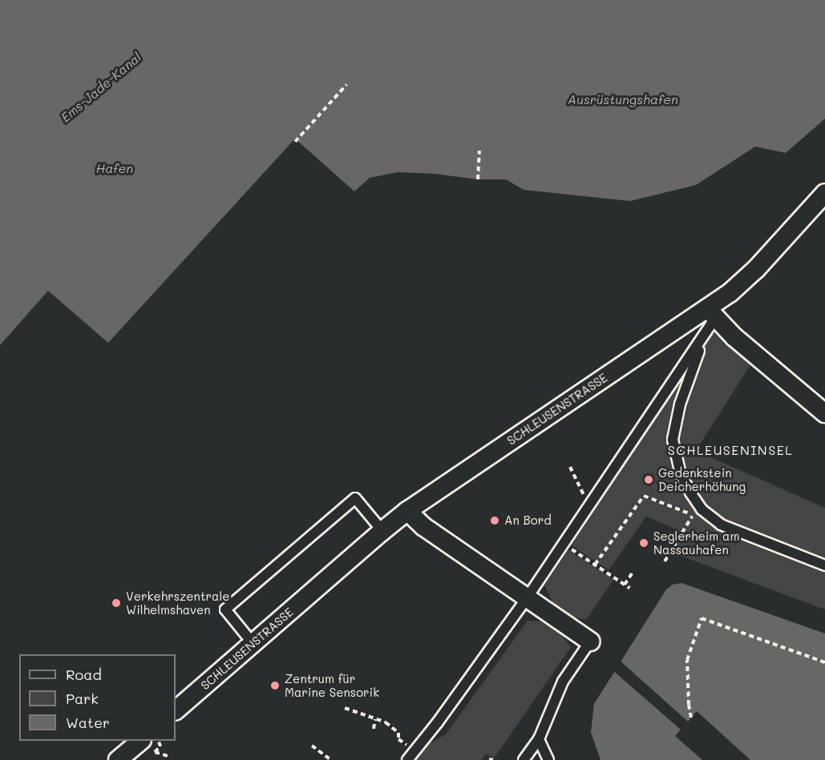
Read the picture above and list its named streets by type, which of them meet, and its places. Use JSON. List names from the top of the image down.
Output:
{
  "streets": {
    "street": ["SCHLEUSENSTRASSE"]
  },
  "districts": ["SCHLEUSENINSEL"],
  "water": ["Ems-Jade-Kanal", "Ausrüstungshafen", "Hafen"],
  "places": [
    "Gedenkstein Deicherhöhung",
    "An Bord",
    "Seglerheim am Nassauhafen",
    "Verkehrszentrale Wilhelmshaven",
    "Zentrum für Marine Sensorik"
  ],
  "legend": ["Road", "Park", "Water"]
}
